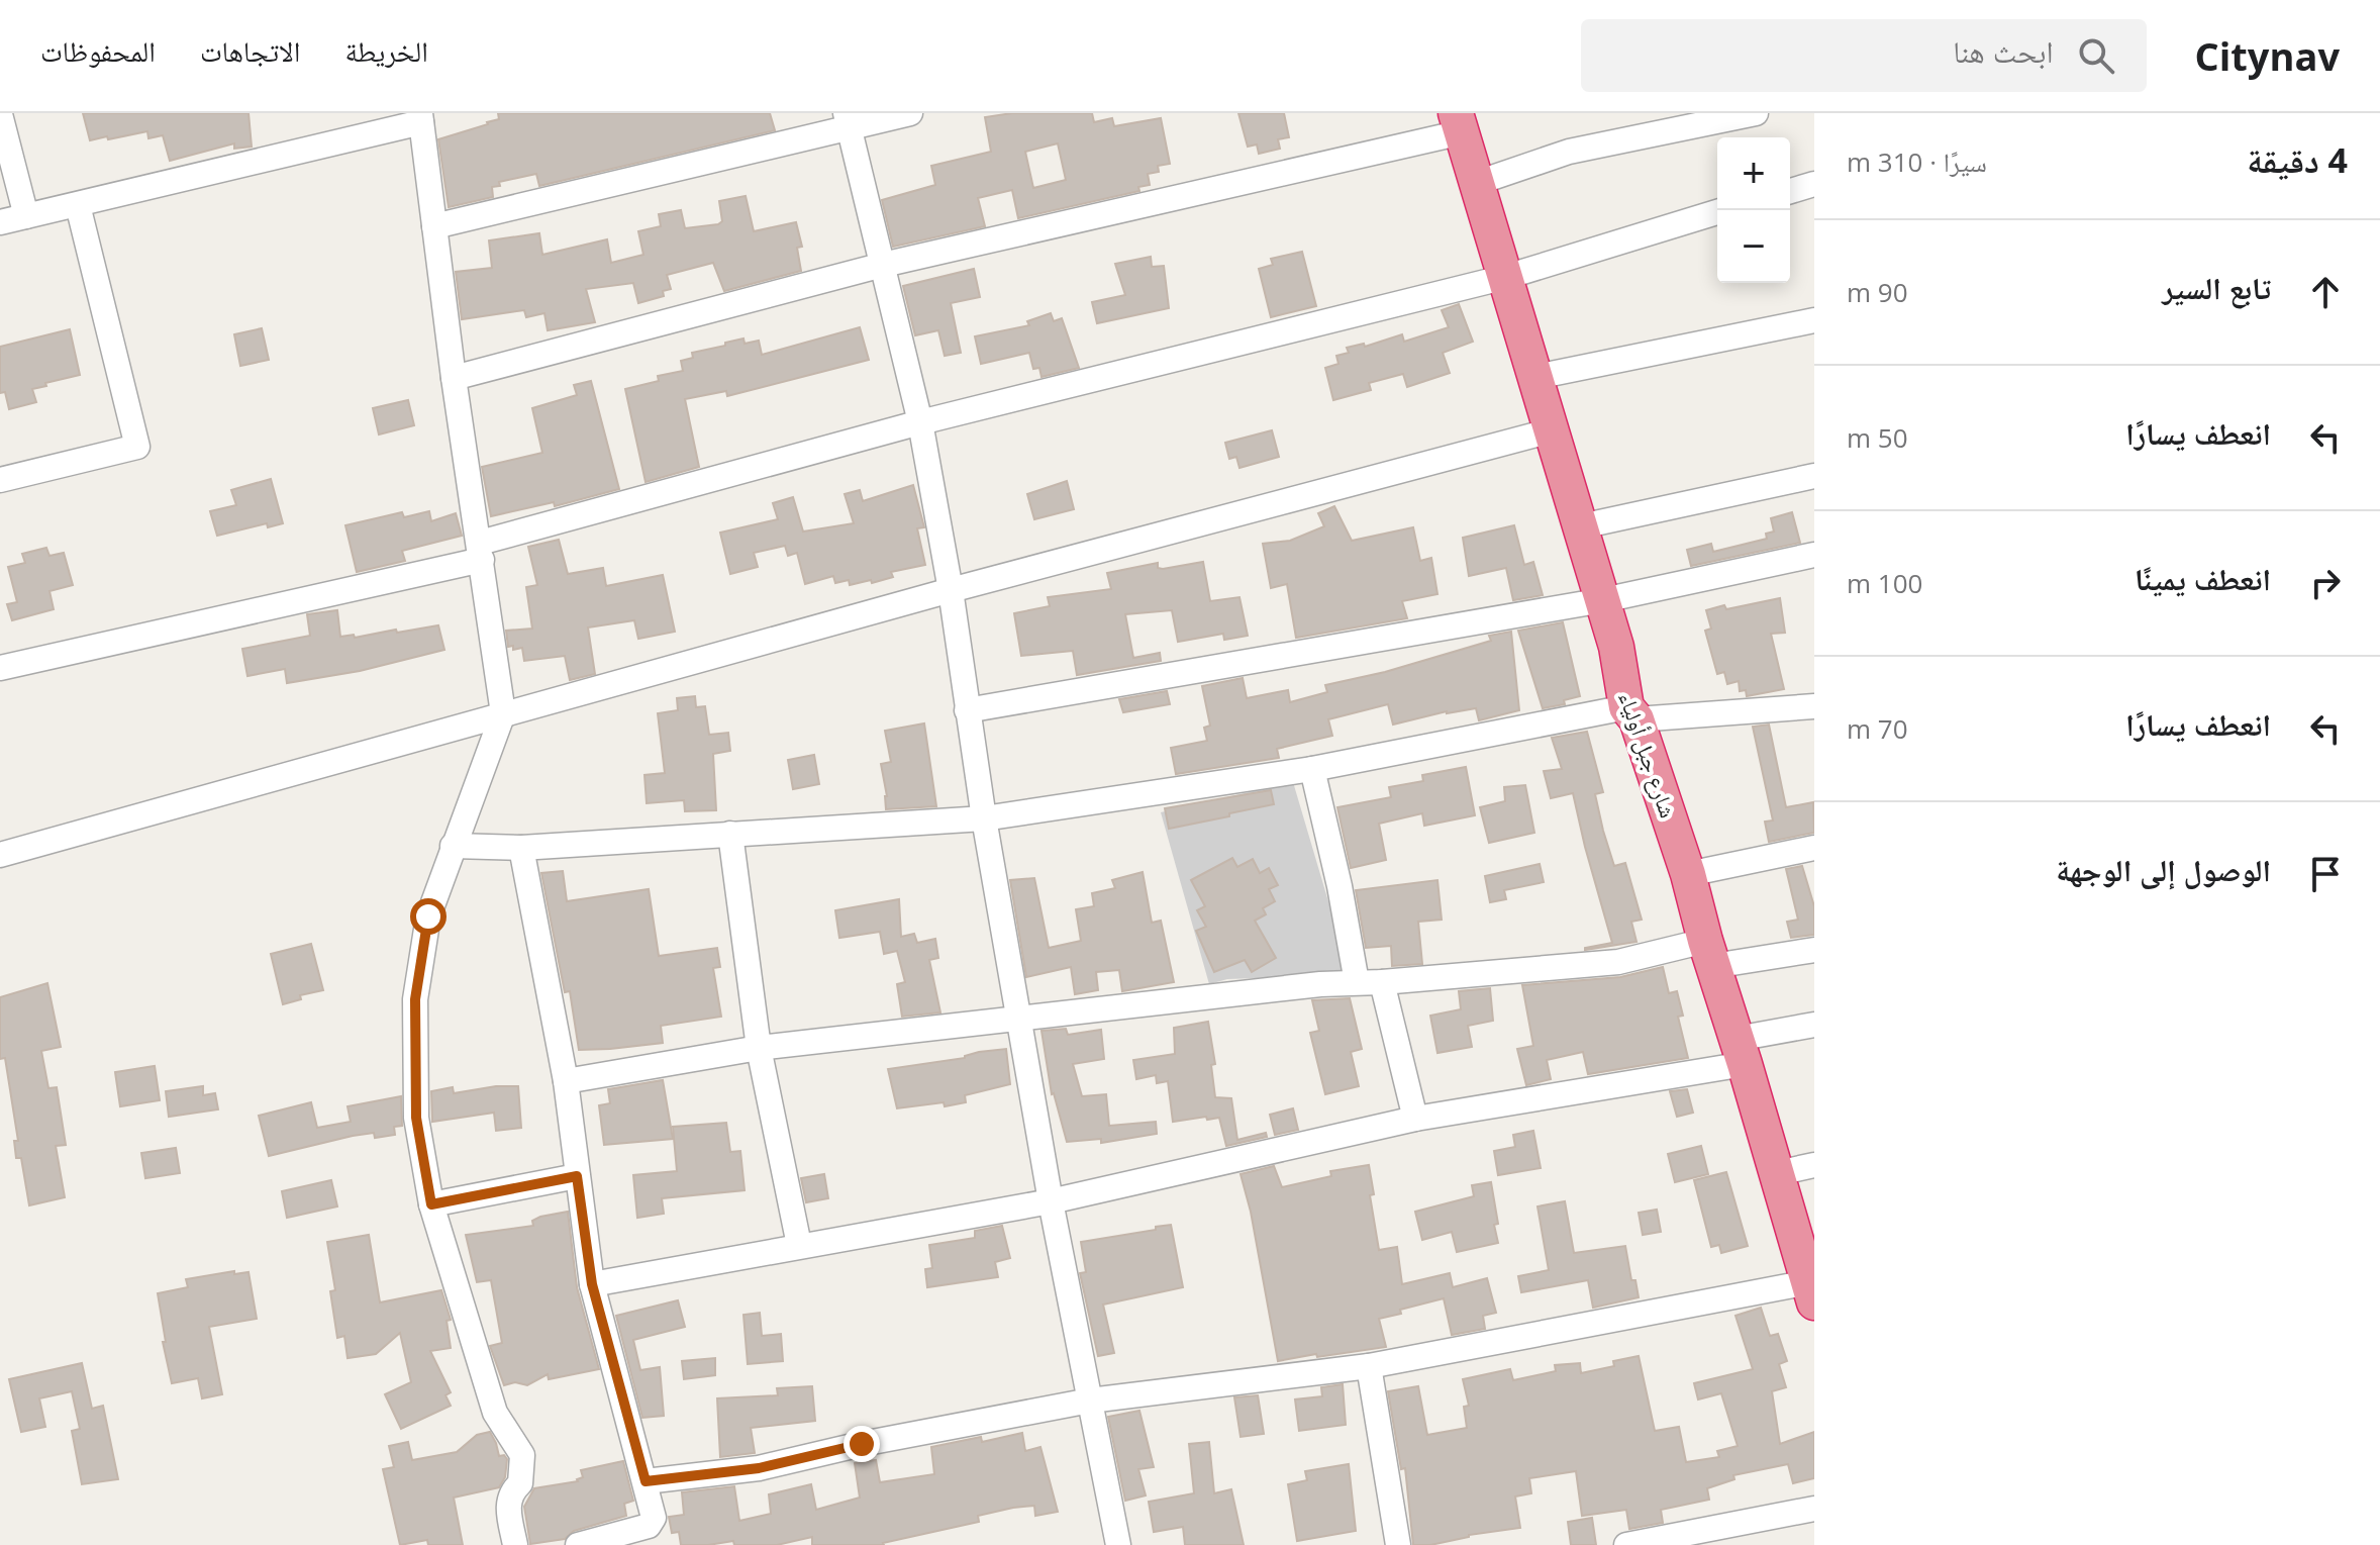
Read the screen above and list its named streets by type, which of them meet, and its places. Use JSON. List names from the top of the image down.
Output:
{
  "streets": {
    "highway": ["شارع جبل أولياء"]
  },
  "page": {
    "header": "Citynav",
    "search": "ابحث هنا",
    "nav": ["الخريطة", "الاتجاهات", "المحفوظات"],
    "heading": ["4 دقيقة", "سيرًا · 310 m"],
    "map_buttons": ["+", "−"],
    "list": [
      ["تابع السير", "90 m"],
      ["انعطف يسارًا", "50 m"],
      ["انعطف يمينًا", "100 m"],
      ["انعطف يسارًا", "70 m"],
      "الوصول إلى الوجهة"
    ]
  }
}
